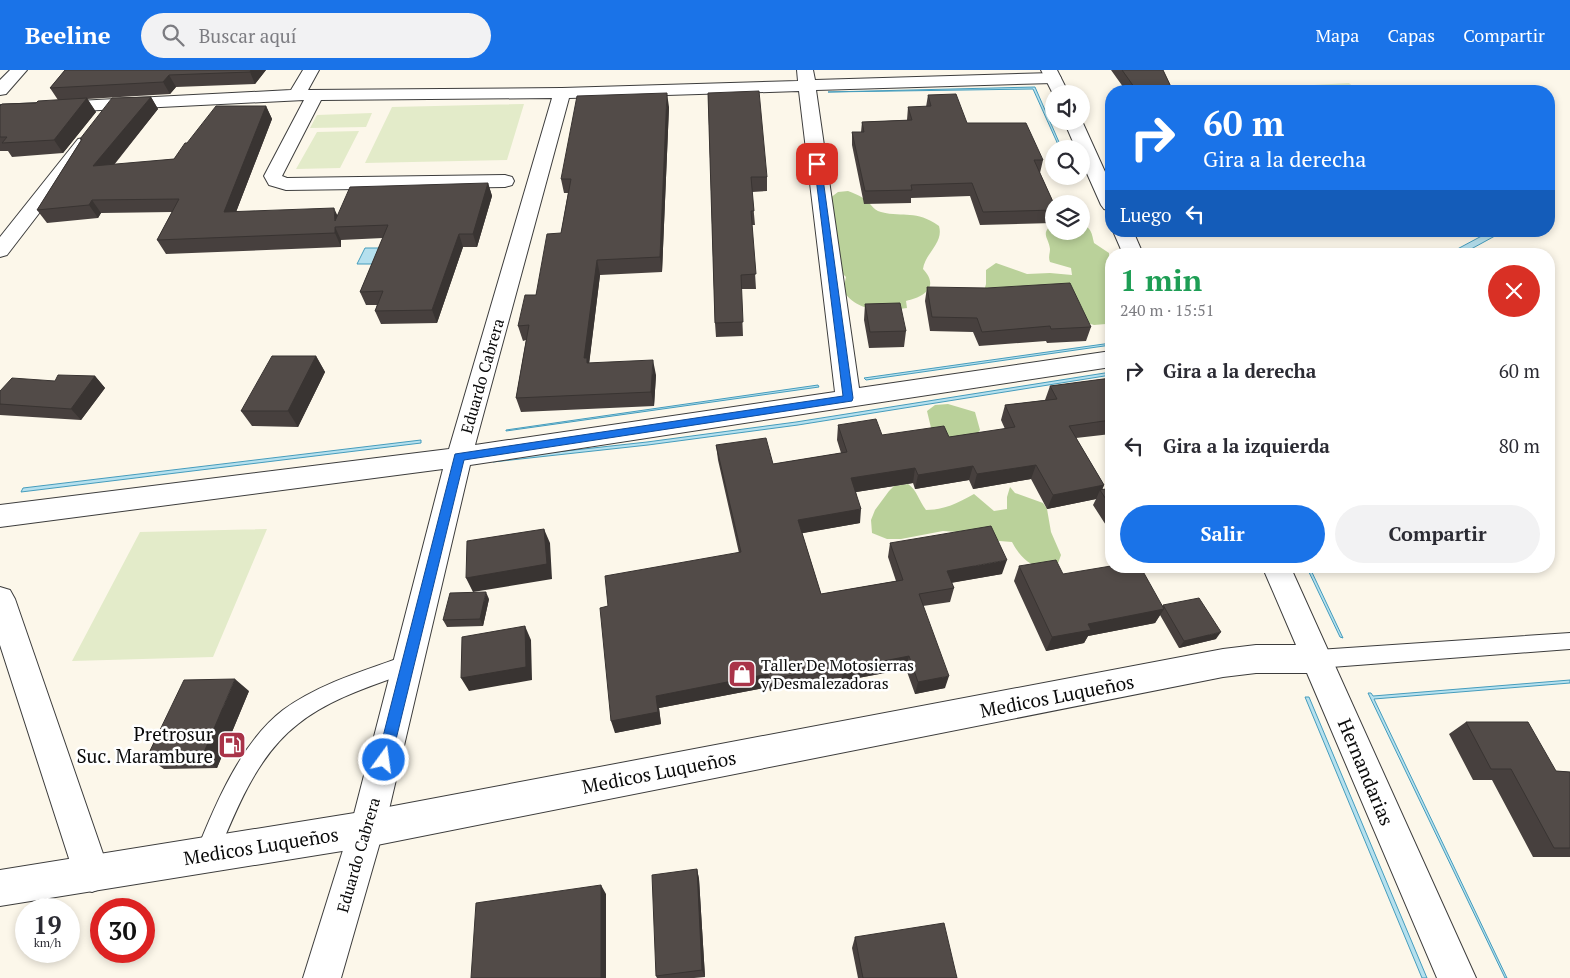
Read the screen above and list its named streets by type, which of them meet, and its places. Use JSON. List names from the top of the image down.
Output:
{
  "streets": {
    "street": ["Eduardo Cabrera", "Medicos Luqueños", "Hernandarias"]
  },
  "crossings": [
    ["Eduardo Cabrera", "Medicos Luqueños"],
    ["Medicos Luqueños", "Hernandarias"]
  ],
  "places": {
    "shop": ["Taller De Motosierras y Desmalezadoras"],
    "fuel station": ["Pretrosur Suc. Marambure"]
  },
  "page": {
    "header": "Beeline",
    "search": "Buscar aquí",
    "nav": ["Mapa", "Capas", "Compartir"],
    "turn": ["60 m", "Gira a la derecha"],
    "then": "Luego",
    "heading": ["1 min", "240 m · 15:51"],
    "list": [
      {
        "name": "Gira a la derecha",
        "value": "60 m"
      },
      {
        "name": "Gira a la izquierda",
        "value": "80 m"
      }
    ],
    "buttons": ["Salir", "Compartir"],
    "speed": "19 km/h",
    "limit": "30"
  }
}
